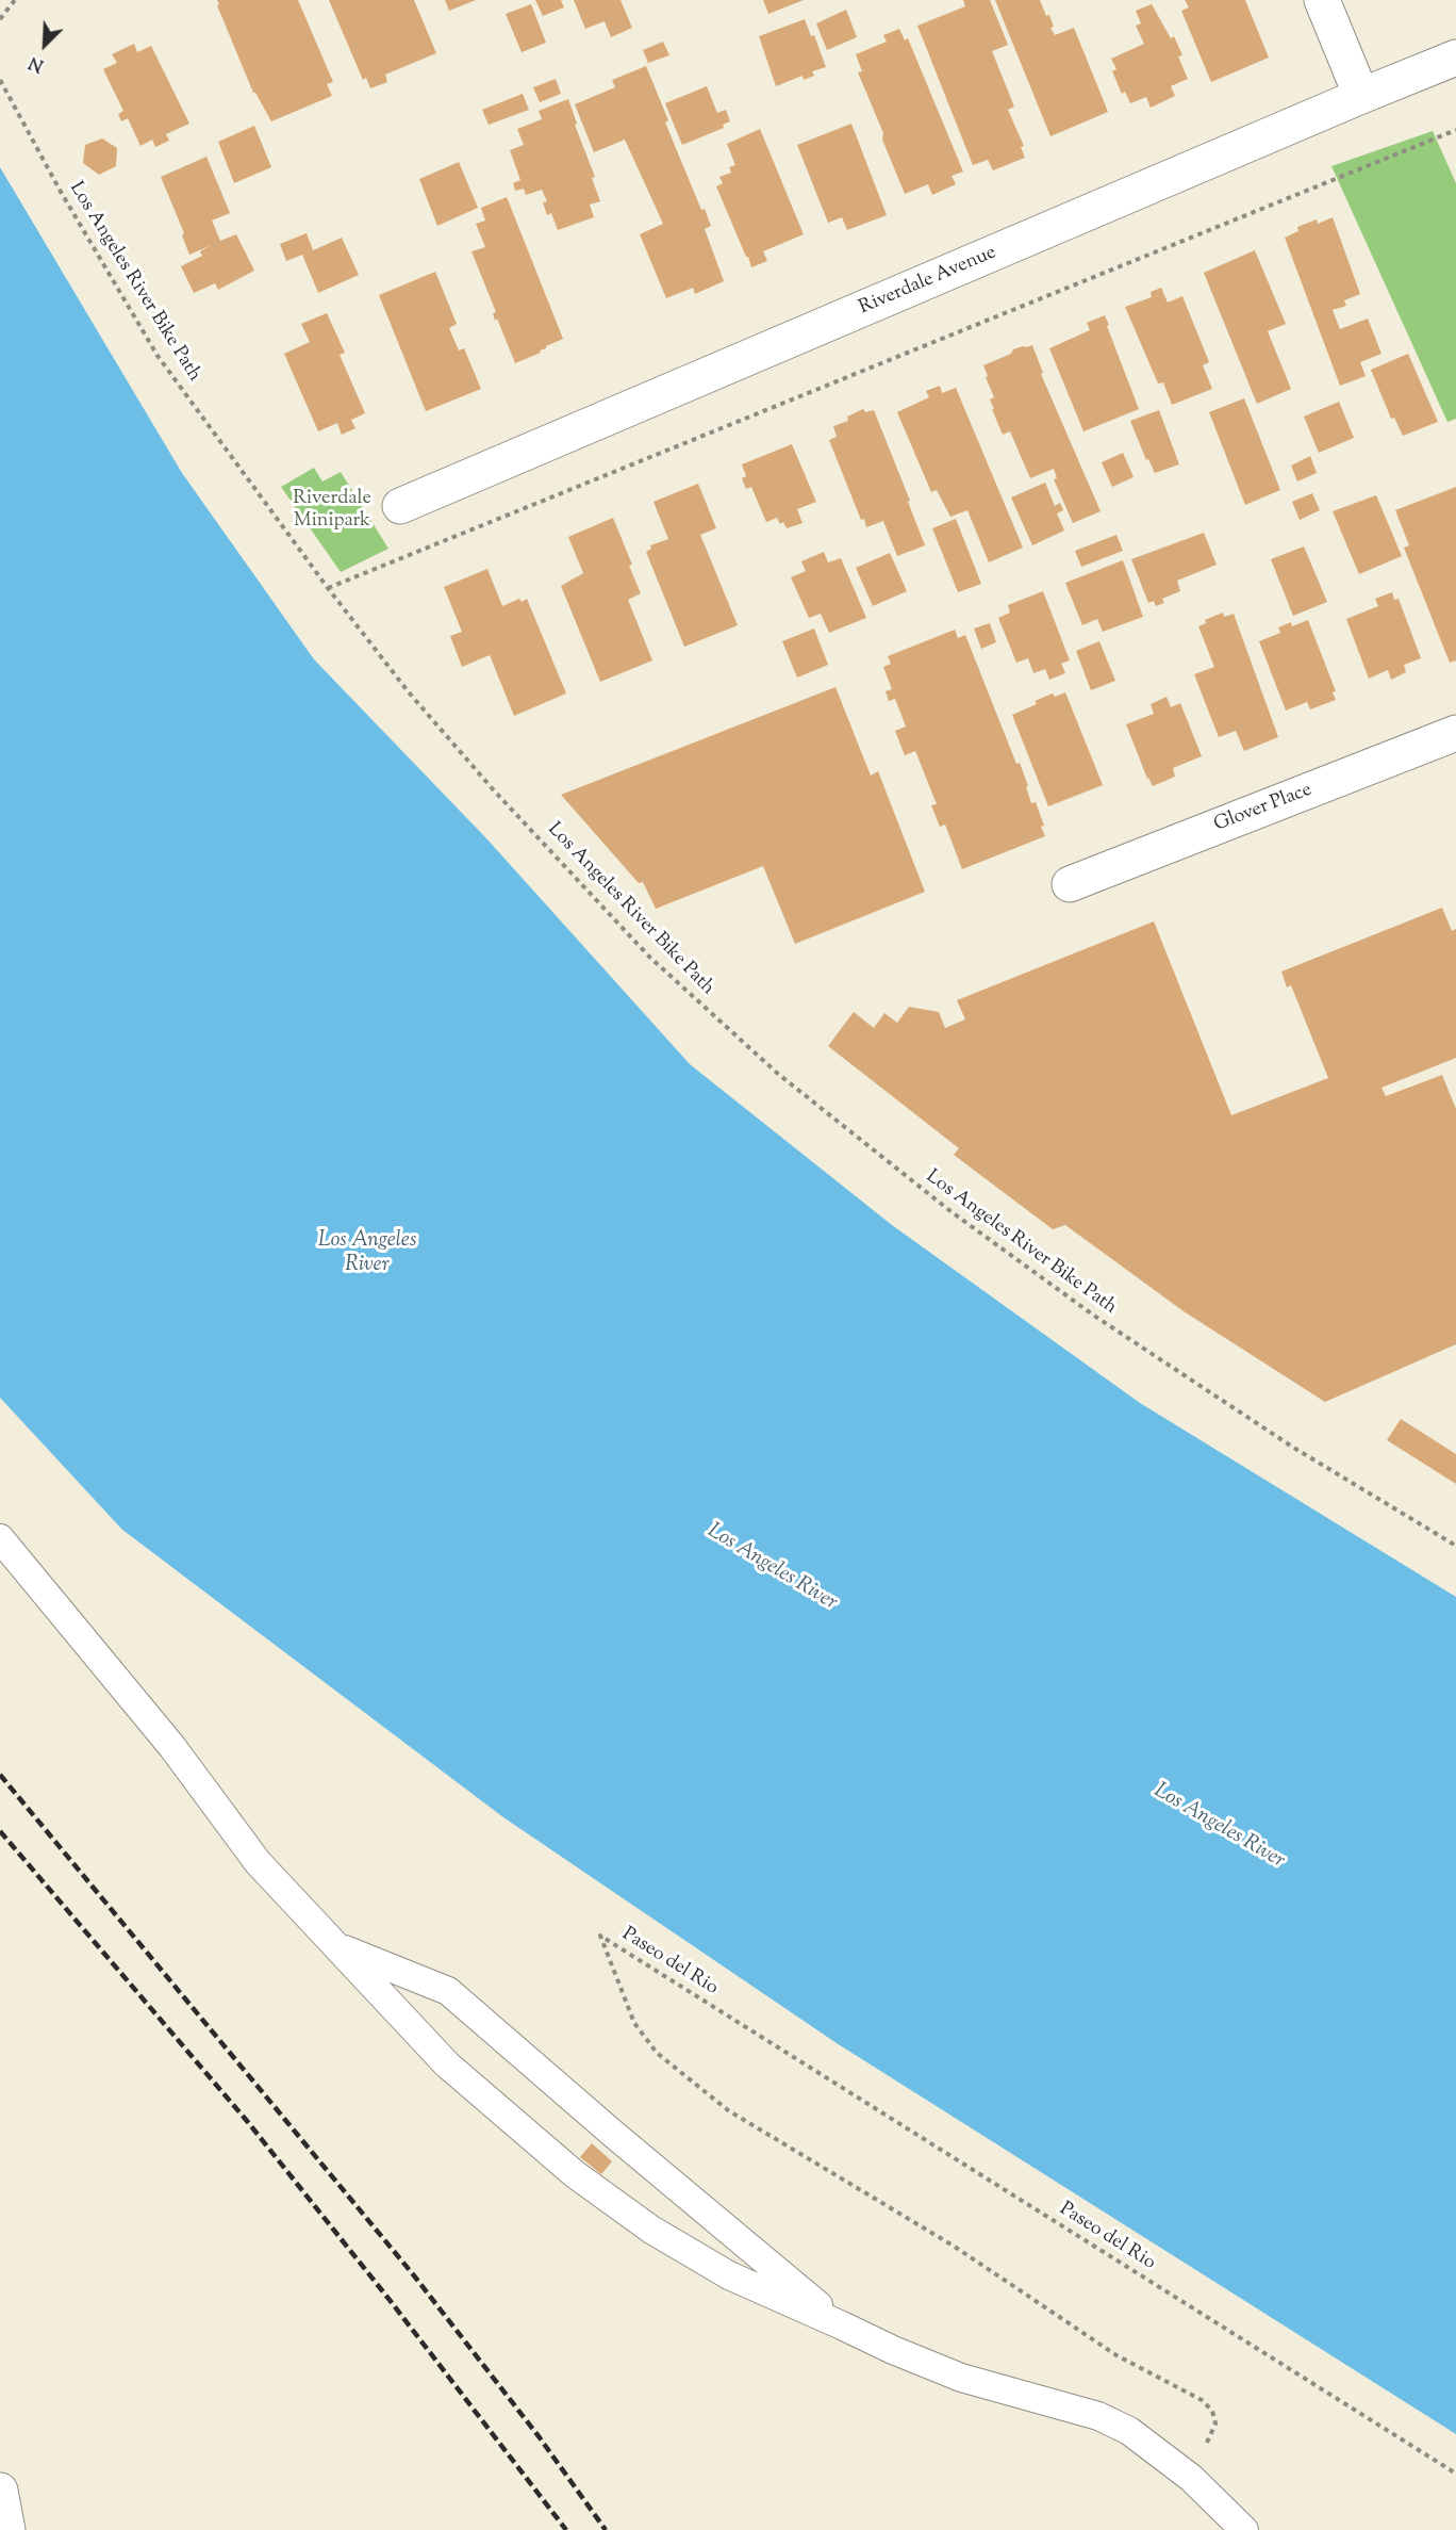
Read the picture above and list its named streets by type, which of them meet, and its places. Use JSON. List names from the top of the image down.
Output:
{
  "streets": {
    "street": ["Riverdale Avenue", "Glover Place"],
    "path": ["Los Angeles River Bike Path", "Paseo del Rio"]
  },
  "water": ["Los Angeles River"],
  "parks": ["Riverdale Minipark"],
  "north": "bottom left"
}
